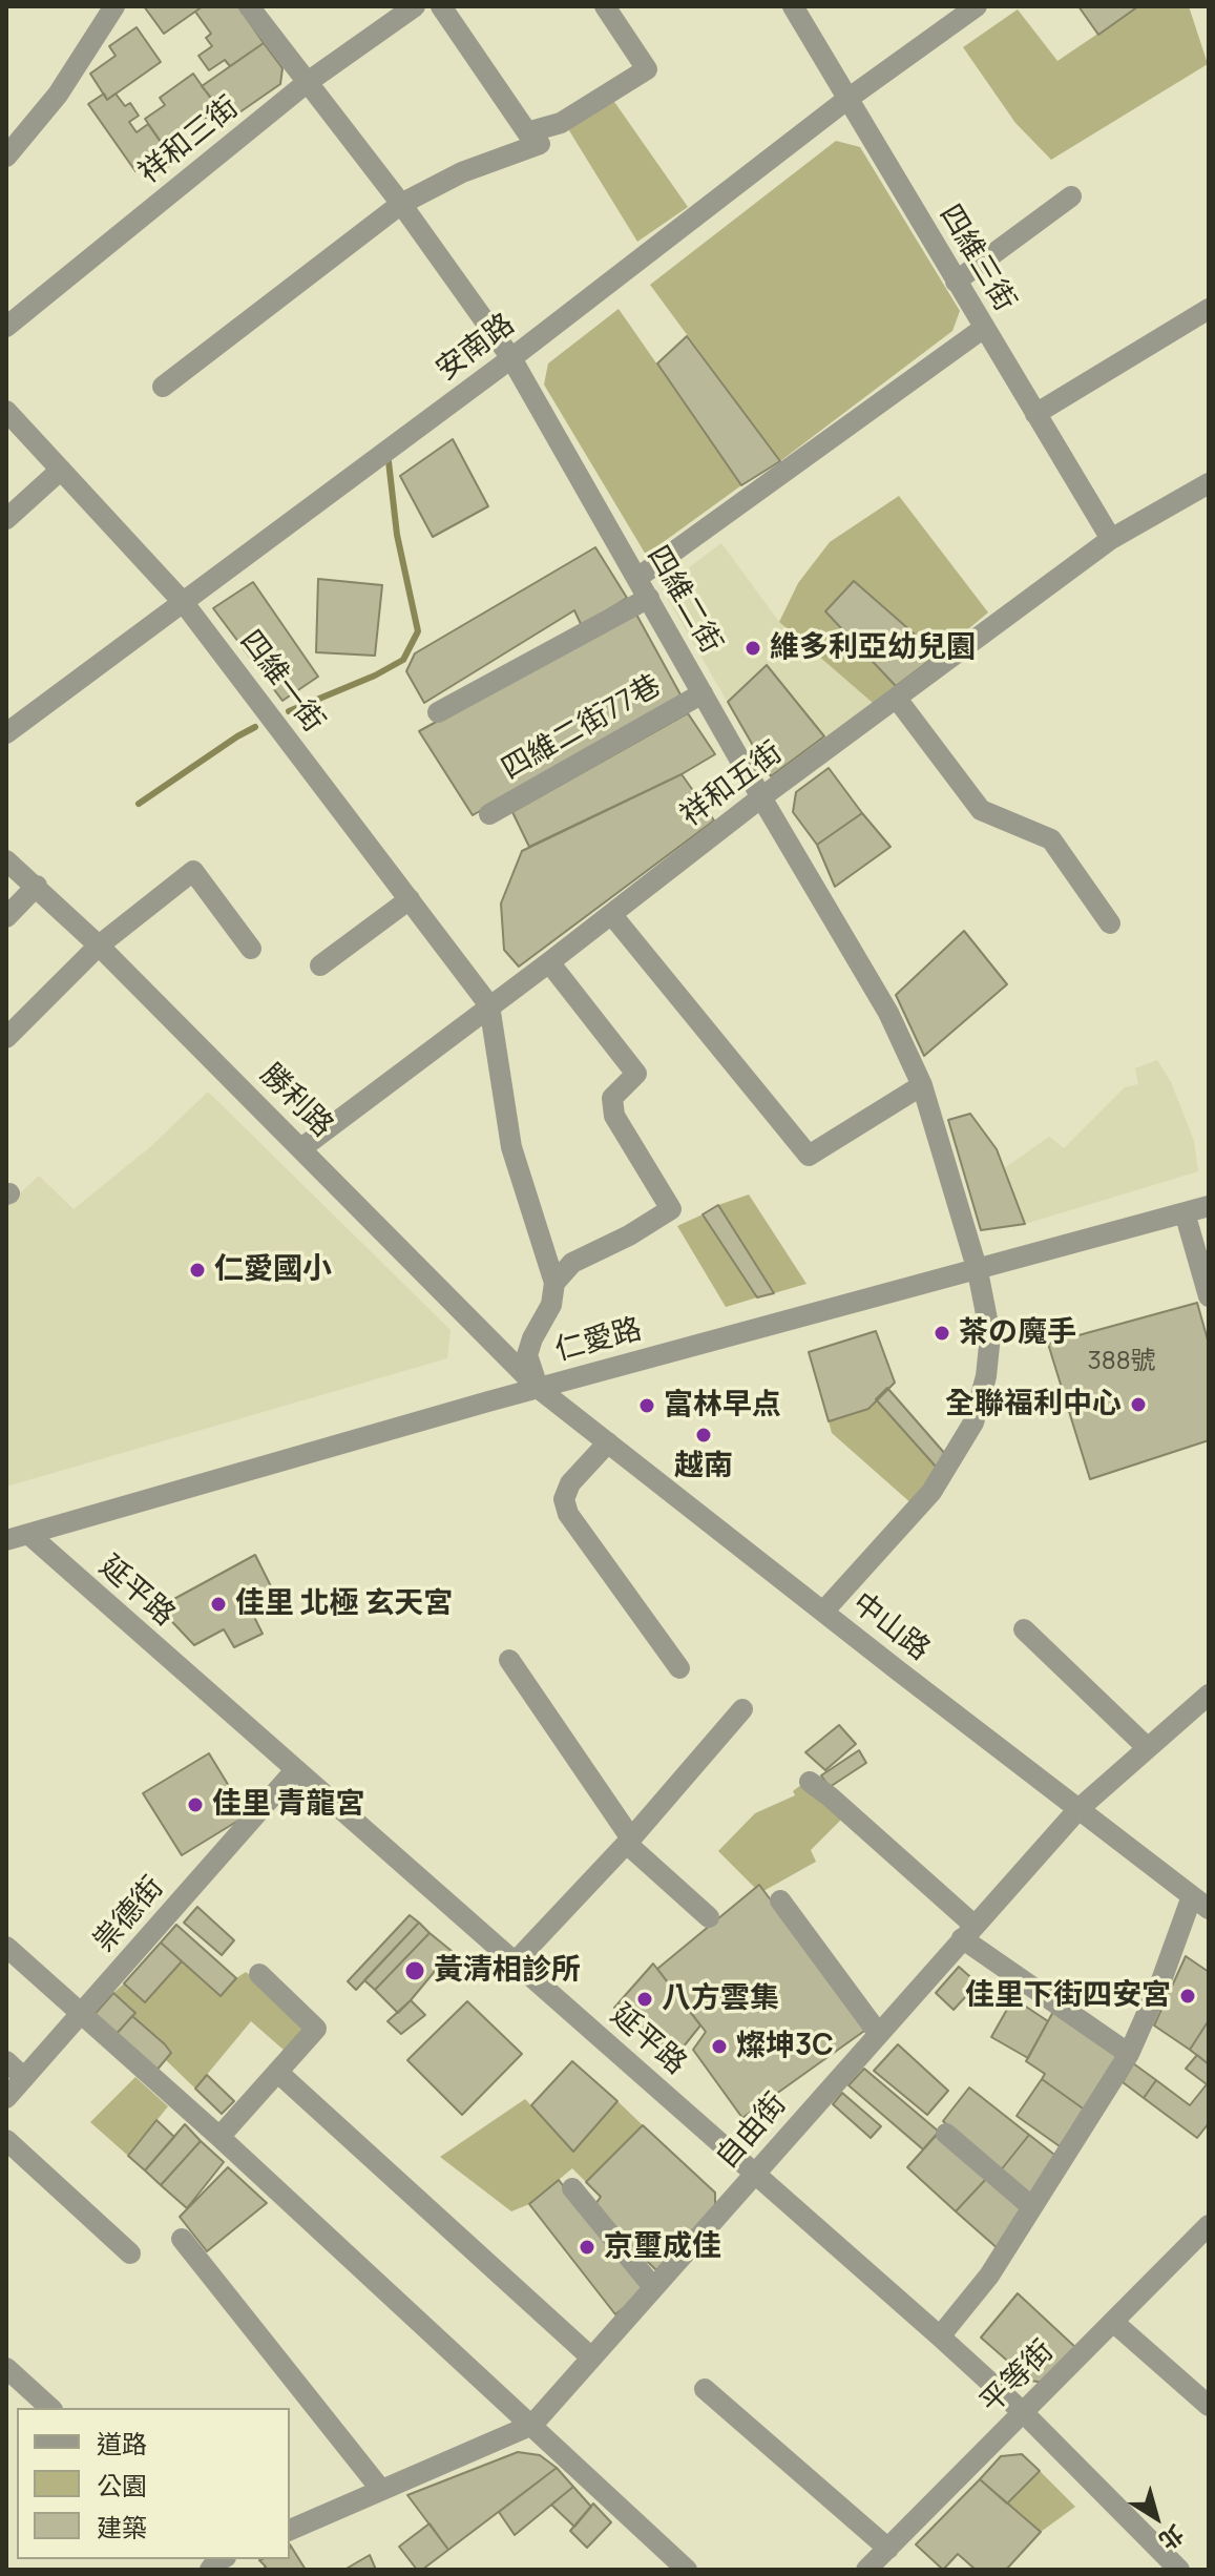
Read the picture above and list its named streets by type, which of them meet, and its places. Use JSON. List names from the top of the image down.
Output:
{
  "streets": {
    "street": [
      "祥和三街",
      "四維三街",
      "安南路",
      "四維二街",
      "四維一街",
      "四維二街77巷",
      "祥和五街",
      "勝利路",
      "仁愛路",
      "延平路",
      "中山路",
      "祟德街",
      "自由街",
      "平等街"
    ]
  },
  "crossings": [
    ["祥和三街", "四維二街"],
    ["四維三街", "安南路"],
    ["四維三街", "祥和五街"],
    ["安南路", "四維二街"],
    ["安南路", "四維一街"],
    ["四維二街", "四維二街77巷"],
    ["四維二街", "祥和五街"],
    ["四維二街", "仁愛路"],
    ["四維二街", "中山路"],
    ["四維一街", "祥和五街"],
    ["祥和五街", "勝利路"],
    ["勝利路", "仁愛路"],
    ["勝利路", "中山路"],
    ["仁愛路", "延平路"],
    ["仁愛路", "中山路"],
    ["延平路", "祟德街"],
    ["延平路", "自由街"],
    ["延平路", "平等街"],
    ["中山路", "自由街"]
  ],
  "places": [
    "維多利亞幼兒園",
    "仁愛國小",
    "茶の魔手",
    "全聯福利中心",
    "富林早点",
    "越南",
    "佳里 北極 玄天宮",
    "佳里 青龍宮",
    "黃清相診所",
    "佳里下街四安宮",
    "八方雲集",
    "燦坤3C",
    "京璽成佳"
  ],
  "house_numbers": ["388號"],
  "legend": ["道路", "公園", "建築"],
  "north": "bottom right"
}
